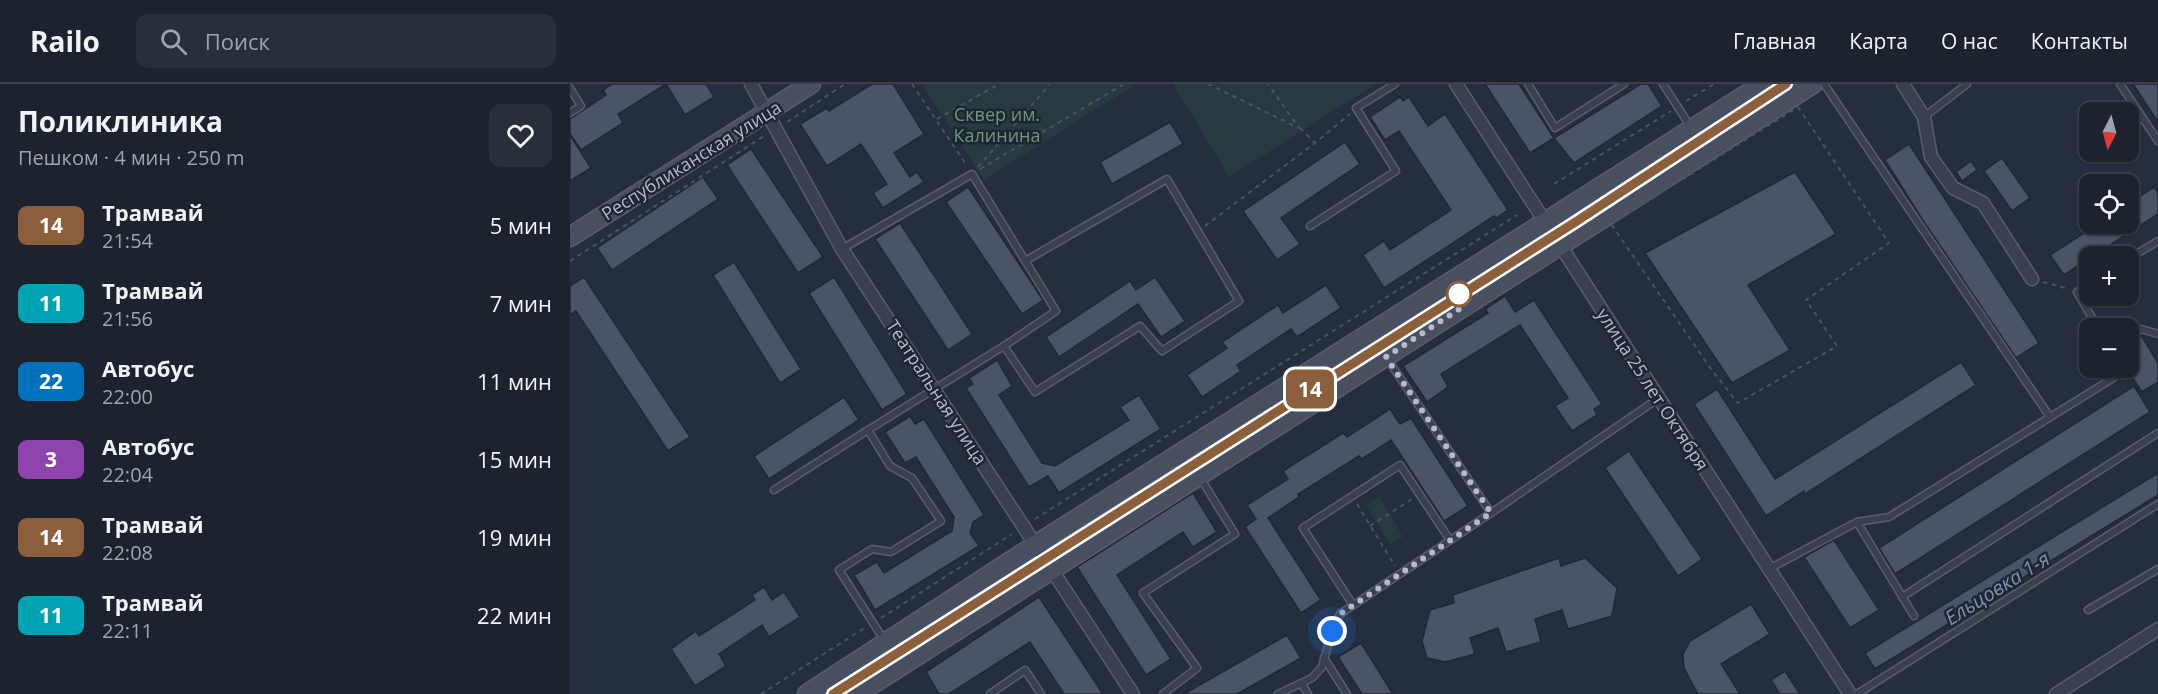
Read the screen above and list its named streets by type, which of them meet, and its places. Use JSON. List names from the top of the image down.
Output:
{
  "streets": {
    "main road": ["Республиканская улица"],
    "street": ["улица 25 лет Октября", "Театральная улица"]
  },
  "crossings": [
    ["Республиканская улица", "Театральная улица"]
  ],
  "water": ["Ельцовка 1-я"],
  "parks": ["Сквер им. Калинина"],
  "lines": ["tram line 14"],
  "north": "bottom",
  "page": {
    "header": "Railo",
    "search": "Поиск",
    "nav": [
      "Главная",
      "Карта",
      "О нас",
      "Контакты"
    ],
    "heading": ["Поликлиника", "Пешком · 4 мин · 250 m"],
    "on_map": "14",
    "map_buttons": ["+", "−"],
    "list": [
      {
        "mark": "14",
        "name": "Трамвай",
        "note": "21:54",
        "value": "5 мин"
      },
      {
        "mark": "11",
        "name": "Трамвай",
        "note": "21:56",
        "value": "7 мин"
      },
      {
        "mark": "22",
        "name": "Автобус",
        "note": "22:00",
        "value": "11 мин"
      },
      {
        "mark": "3",
        "name": "Автобус",
        "note": "22:04",
        "value": "15 мин"
      },
      {
        "mark": "14",
        "name": "Трамвай",
        "note": "22:08",
        "value": "19 мин"
      },
      {
        "mark": "11",
        "name": "Трамвай",
        "note": "22:11",
        "value": "22 мин"
      }
    ]
  }
}
